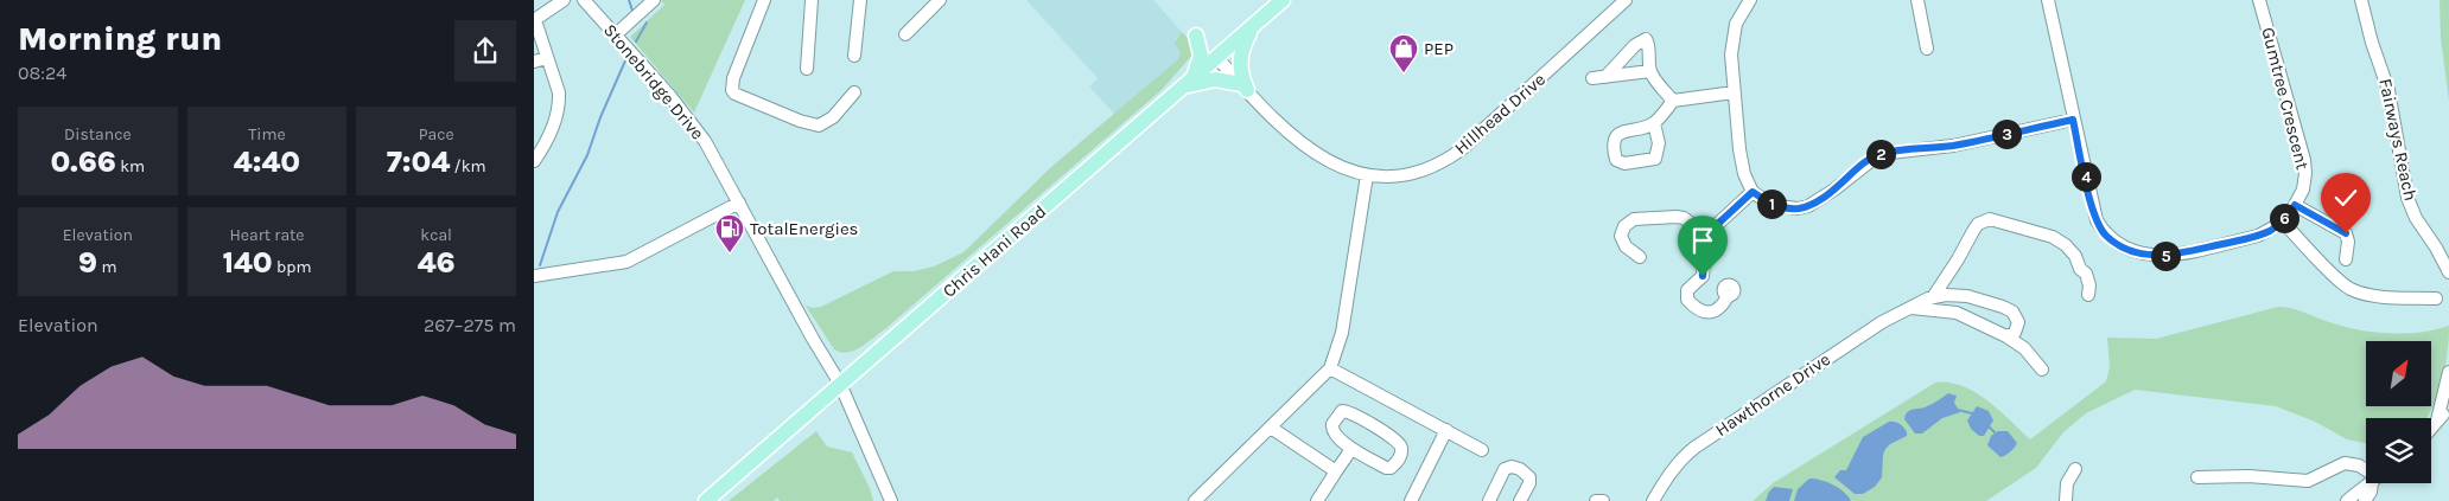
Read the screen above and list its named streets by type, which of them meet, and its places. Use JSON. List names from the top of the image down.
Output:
{
  "streets": {
    "main road": ["Chris Hani Road"],
    "street": [
      "Stonebridge Drive",
      "Gumtree Crescent",
      "Hillhead Drive",
      "Fairways Reach",
      "Hawthorne Drive"
    ]
  },
  "crossings": [
    ["Stonebridge Drive", "Chris Hani Road"],
    ["Hillhead Drive", "Chris Hani Road"]
  ],
  "places": {
    "shop": ["PEP"],
    "fuel station": ["TotalEnergies"]
  },
  "north": "top right",
  "page": {
    "heading": ["Morning run", "08:24"],
    "stats": [
      ["Distance", "0.66 km"],
      ["Time", "4:40"],
      ["Pace", "7:04 /km"],
      ["Elevation", "9 m"],
      ["Heart rate", "140 bpm"],
      ["kcal", "46"]
    ],
    "pins": [
      "3",
      "2",
      "4",
      "1",
      "6",
      "5"
    ],
    "chart": ["Elevation", "267–275 m"]
  }
}
